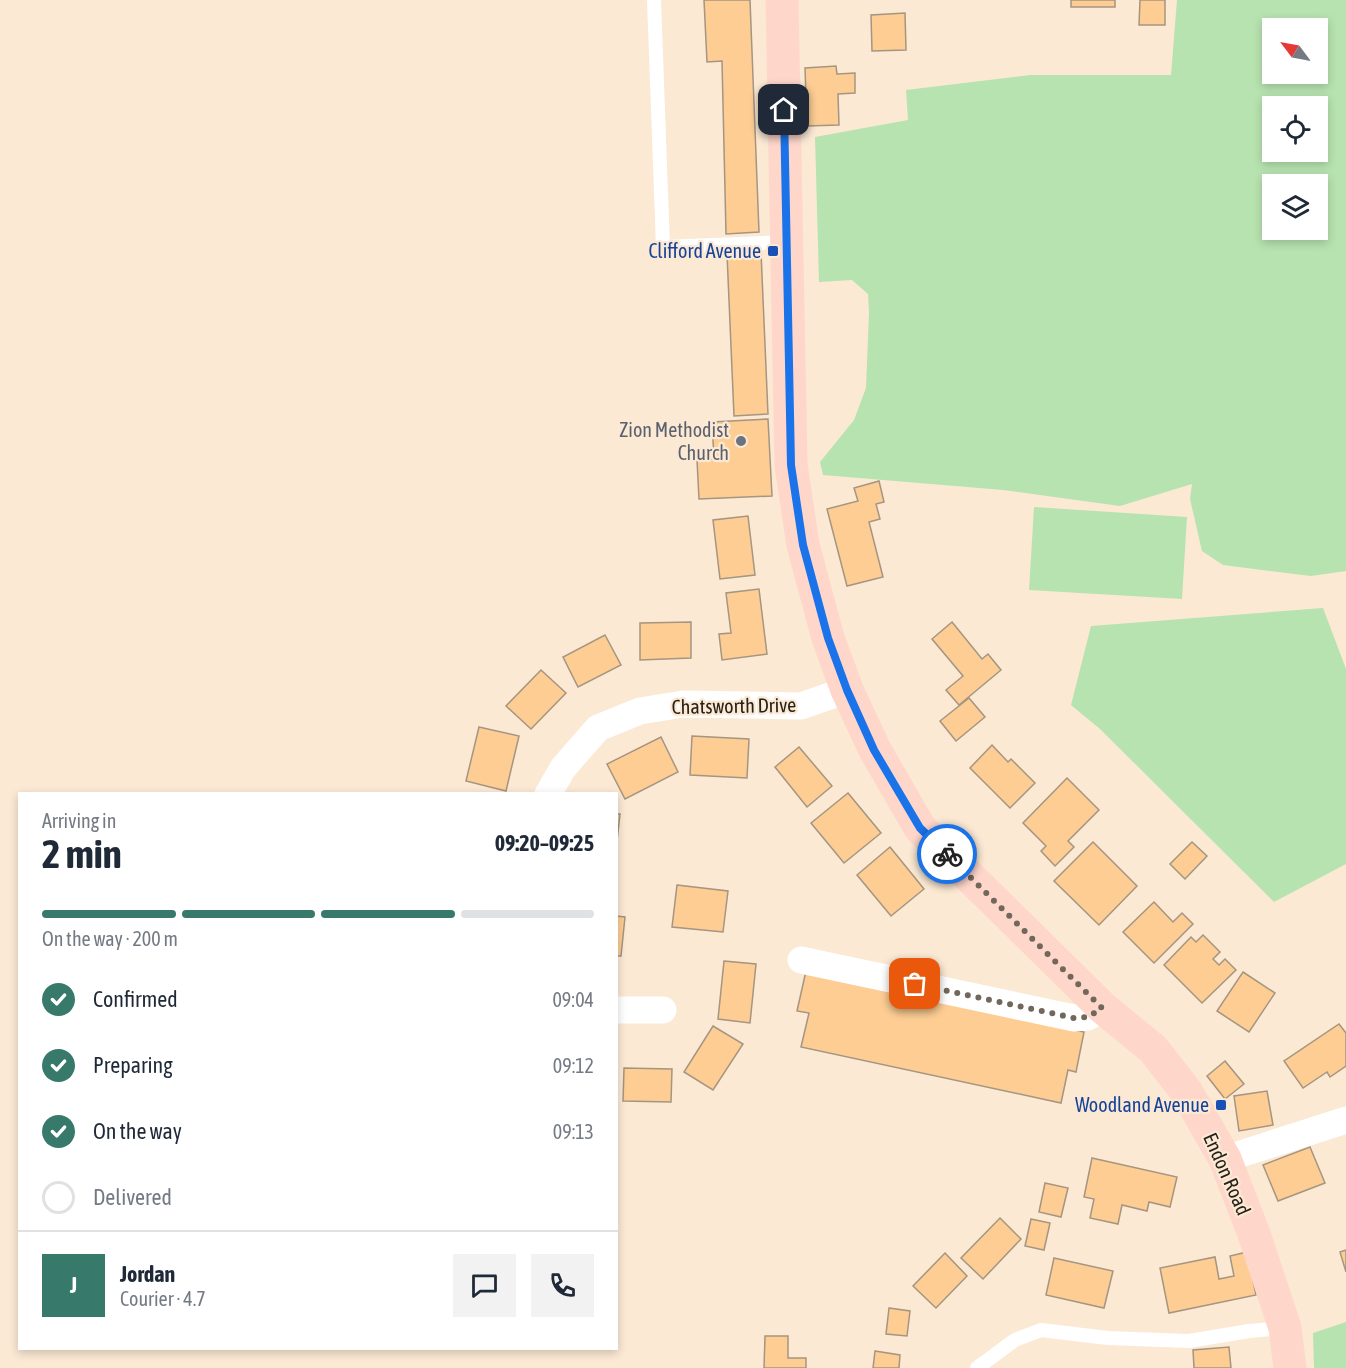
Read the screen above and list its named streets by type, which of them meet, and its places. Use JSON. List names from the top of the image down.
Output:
{
  "streets": {
    "main road": ["Endon Road"],
    "street": ["Chatsworth Drive"]
  },
  "crossings": [
    ["Chatsworth Drive", "Endon Road"]
  ],
  "places": {
    "transit": ["Clifford Avenue", "Woodland Avenue"],
    "other": ["Zion Methodist Church"]
  },
  "north": "top left",
  "page": {
    "heading": ["2 min", "Arriving in", "09:20–09:25"],
    "panel": ["Jordan", "Courier · 4.7"],
    "bar": "On the way · 200 m",
    "list": [
      ["Confirmed", "09:04"],
      ["Preparing", "09:12"],
      ["On the way", "09:13"],
      "Delivered"
    ],
    "round": "J"
  }
}
